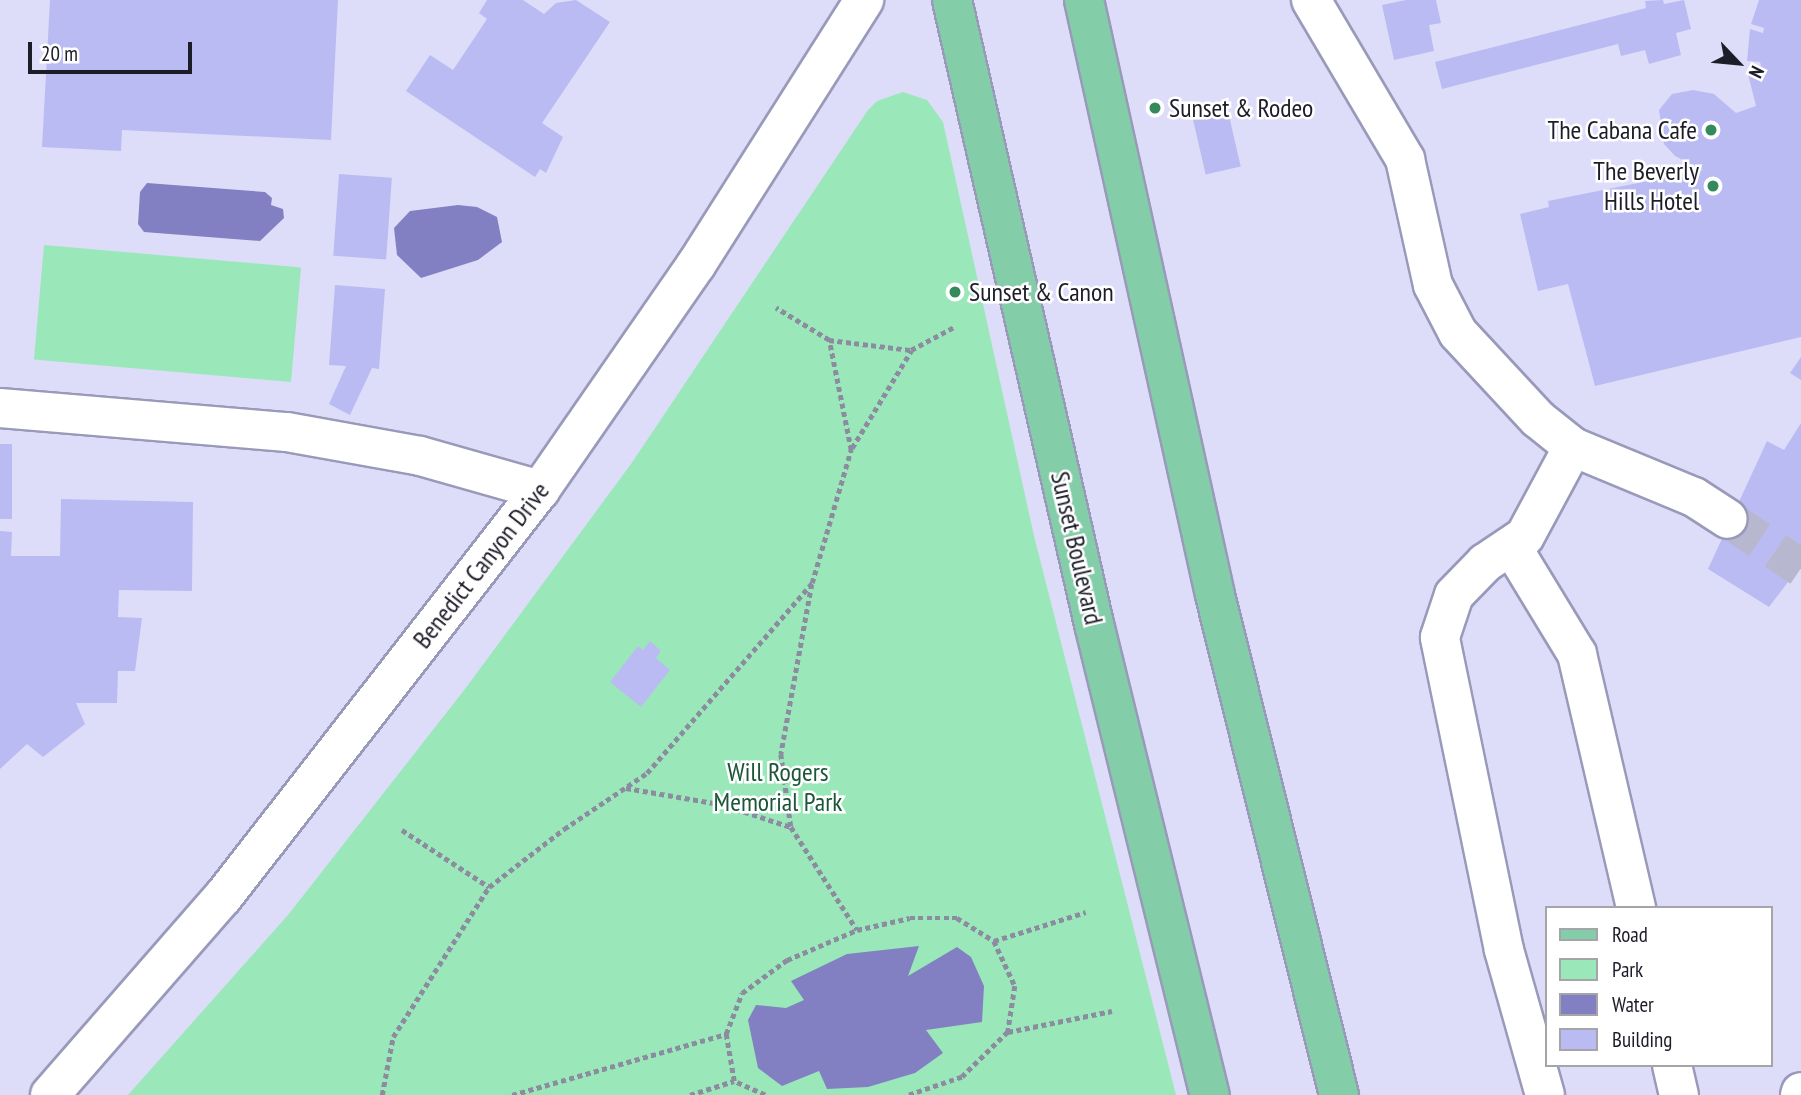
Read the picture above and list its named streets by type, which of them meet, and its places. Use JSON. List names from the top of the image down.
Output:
{
  "streets": {
    "main road": ["Sunset Boulevard"],
    "street": ["Benedict Canyon Drive"]
  },
  "parks": ["Will Rogers Memorial Park"],
  "places": [
    "Sunset & Rodeo",
    "The Cabana Cafe",
    "The Beverly Hills Hotel",
    "Sunset & Canon"
  ],
  "legend": [
    "Road",
    "Park",
    "Water",
    "Building"
  ],
  "scale_bar": "20 m",
  "north": "bottom right"
}
